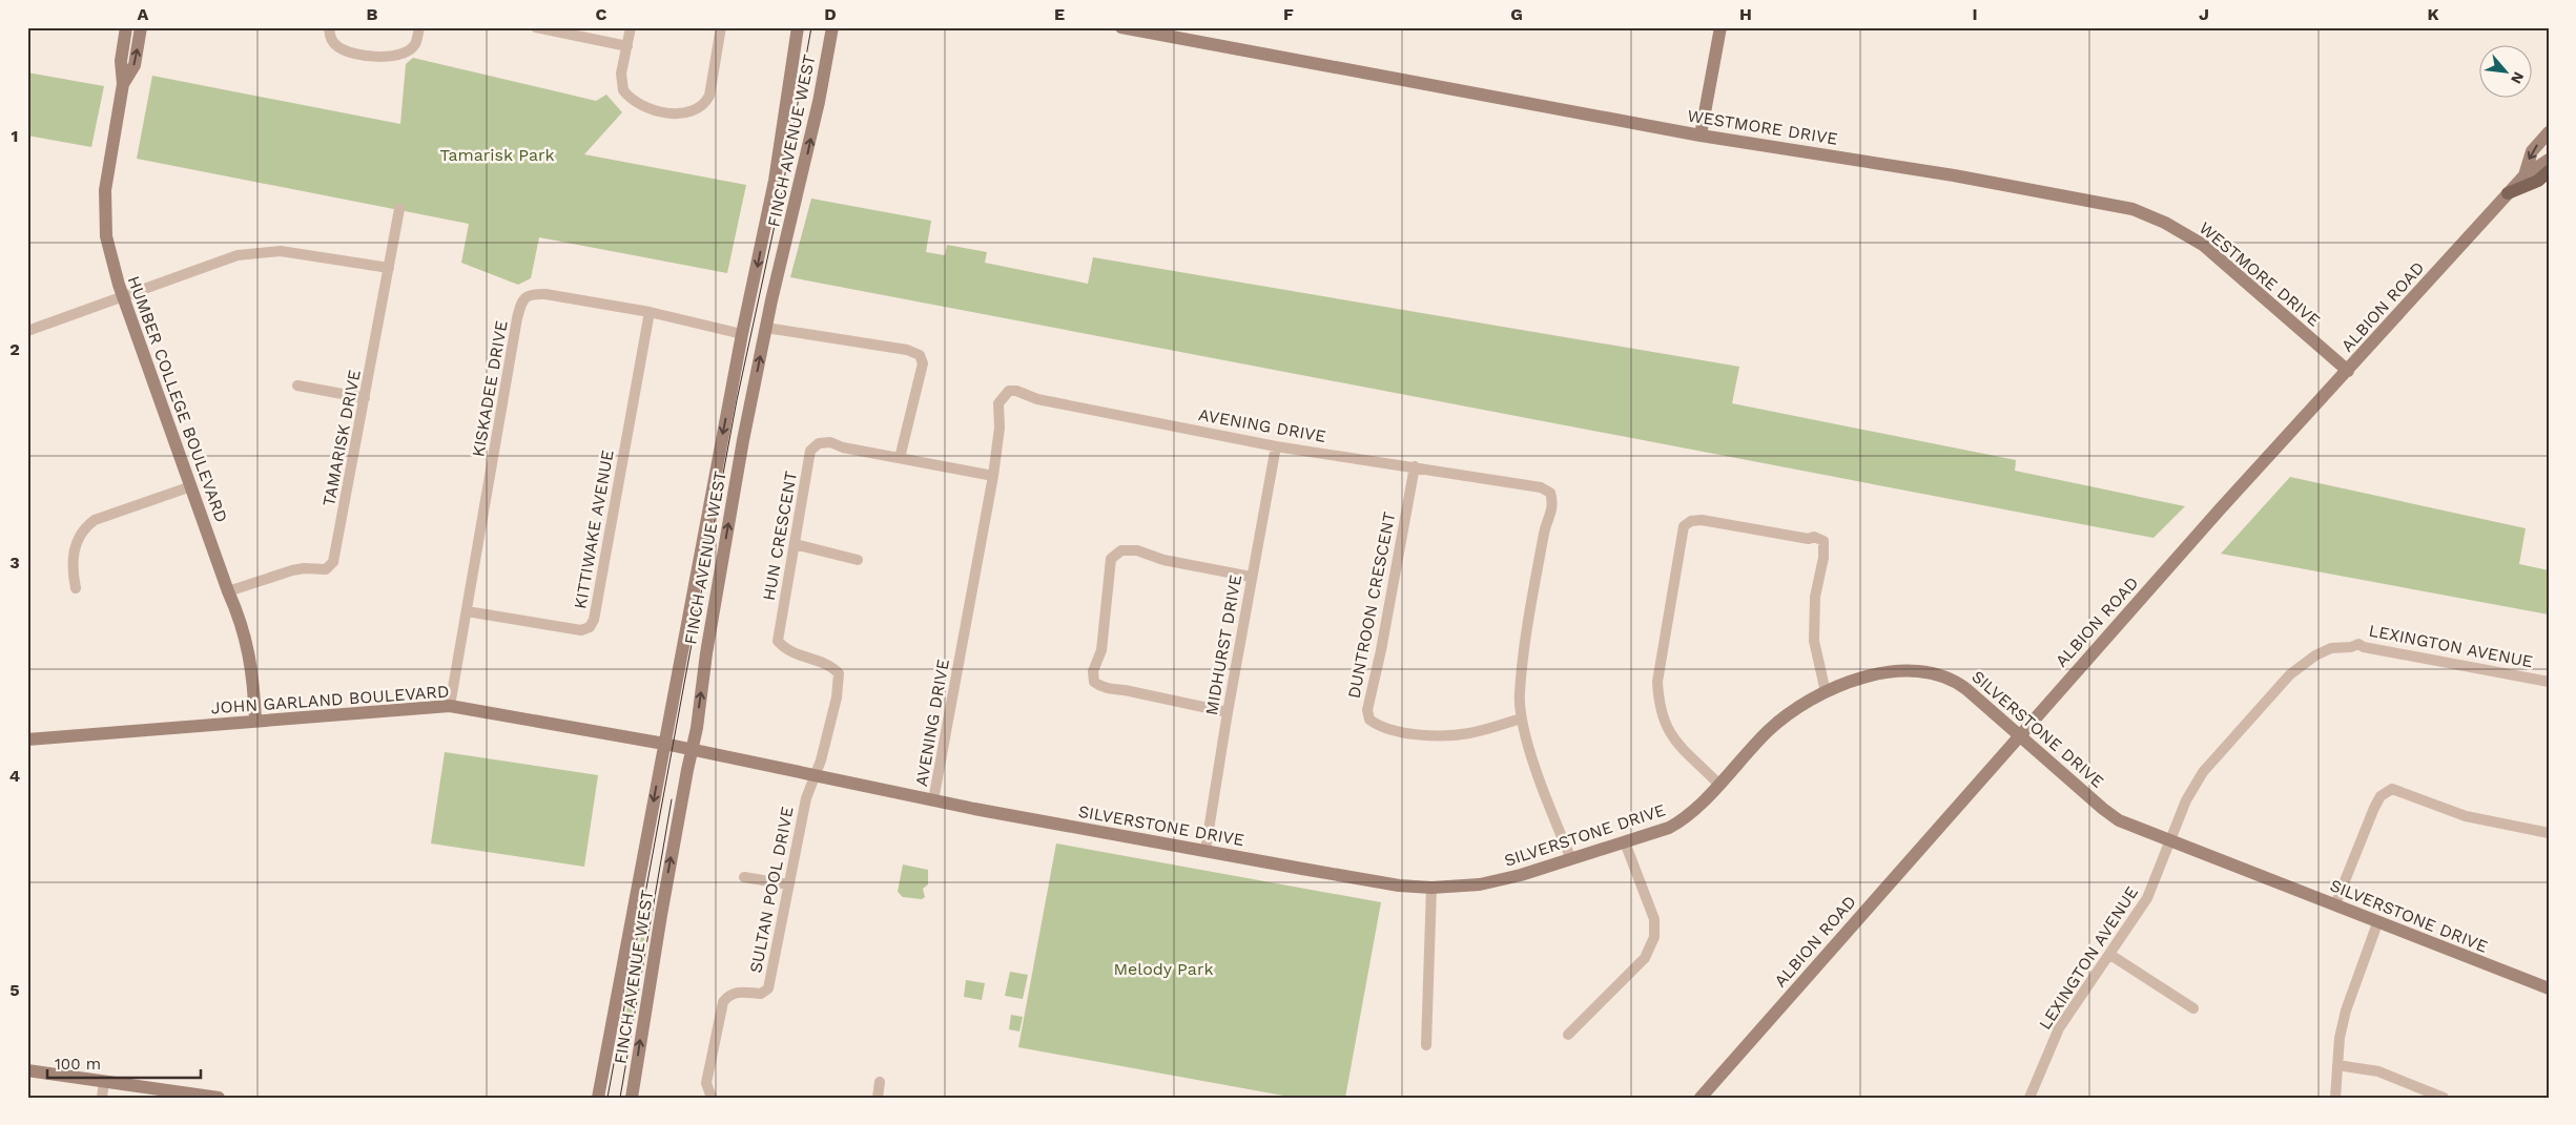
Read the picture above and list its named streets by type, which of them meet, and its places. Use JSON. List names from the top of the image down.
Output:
{
  "streets": {
    "street": [
      "WESTMORE DRIVE",
      "FINCH AVENUE WEST",
      "ALBION ROAD",
      "KISKADEE DRIVE",
      "HUMBER COLLEGE BOULEVARD",
      "AVENING DRIVE",
      "TAMARISK DRIVE",
      "KITTIWAKE AVENUE",
      "HUN CRESCENT",
      "DUNTROON CRESCENT",
      "MIDHURST DRIVE",
      "LEXINGTON AVENUE",
      "JOHN GARLAND BOULEVARD",
      "SILVERSTONE DRIVE",
      "SULTAN POOL DRIVE"
    ]
  },
  "crossings": [
    ["WESTMORE DRIVE", "ALBION ROAD"],
    ["FINCH AVENUE WEST", "KISKADEE DRIVE"],
    ["FINCH AVENUE WEST", "JOHN GARLAND BOULEVARD"],
    ["FINCH AVENUE WEST", "SILVERSTONE DRIVE"],
    ["ALBION ROAD", "SILVERSTONE DRIVE"],
    ["KISKADEE DRIVE", "KITTIWAKE AVENUE"],
    ["KISKADEE DRIVE", "JOHN GARLAND BOULEVARD"],
    ["HUMBER COLLEGE BOULEVARD", "TAMARISK DRIVE"],
    ["HUMBER COLLEGE BOULEVARD", "JOHN GARLAND BOULEVARD"],
    ["AVENING DRIVE", "HUN CRESCENT"],
    ["AVENING DRIVE", "DUNTROON CRESCENT"],
    ["AVENING DRIVE", "MIDHURST DRIVE"],
    ["AVENING DRIVE", "SILVERSTONE DRIVE"],
    ["HUN CRESCENT", "SILVERSTONE DRIVE"],
    ["HUN CRESCENT", "SULTAN POOL DRIVE"],
    ["MIDHURST DRIVE", "SILVERSTONE DRIVE"],
    ["LEXINGTON AVENUE", "SILVERSTONE DRIVE"],
    ["JOHN GARLAND BOULEVARD", "SILVERSTONE DRIVE"],
    ["SILVERSTONE DRIVE", "SULTAN POOL DRIVE"]
  ],
  "parks": ["Tamarisk Park", "Melody Park"],
  "scale_bar": "100 m",
  "north": "bottom right",
  "grid": {
    "columns": [
      "A",
      "B",
      "C",
      "D",
      "E",
      "F",
      "G",
      "H",
      "I",
      "J",
      "K"
    ],
    "rows": [
      "1",
      "2",
      "3",
      "4",
      "5"
    ]
  }
}
